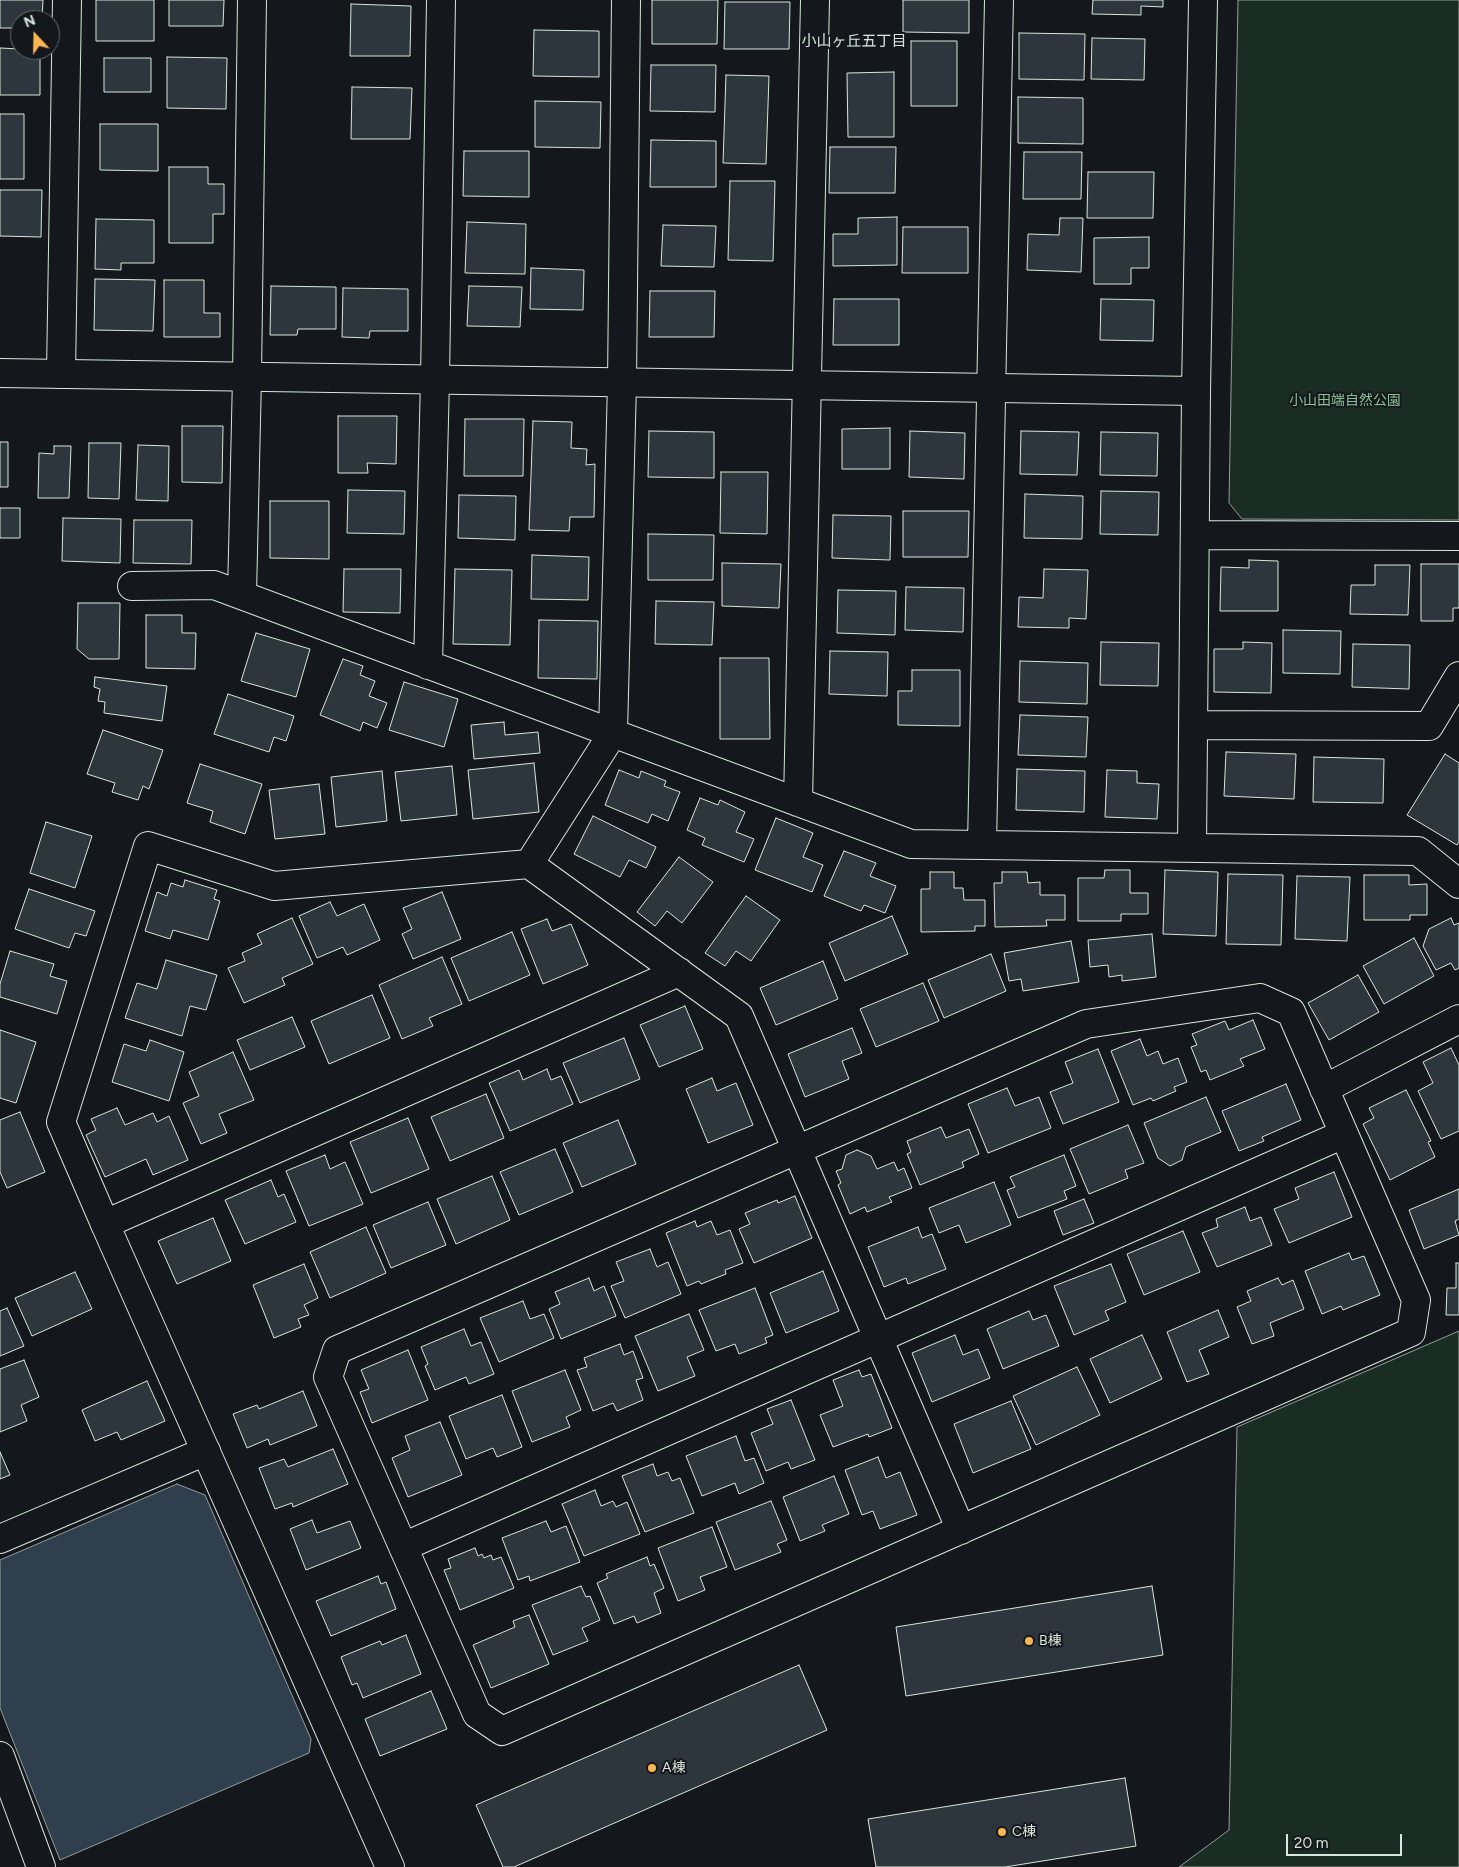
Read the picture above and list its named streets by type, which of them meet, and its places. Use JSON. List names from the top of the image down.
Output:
{
  "districts": ["小山ヶ丘五丁目"],
  "parks": ["小山田端自然公園"],
  "places": ["B棟", "A棟", "C棟"],
  "scale_bar": "20 m",
  "north": "top"
}
